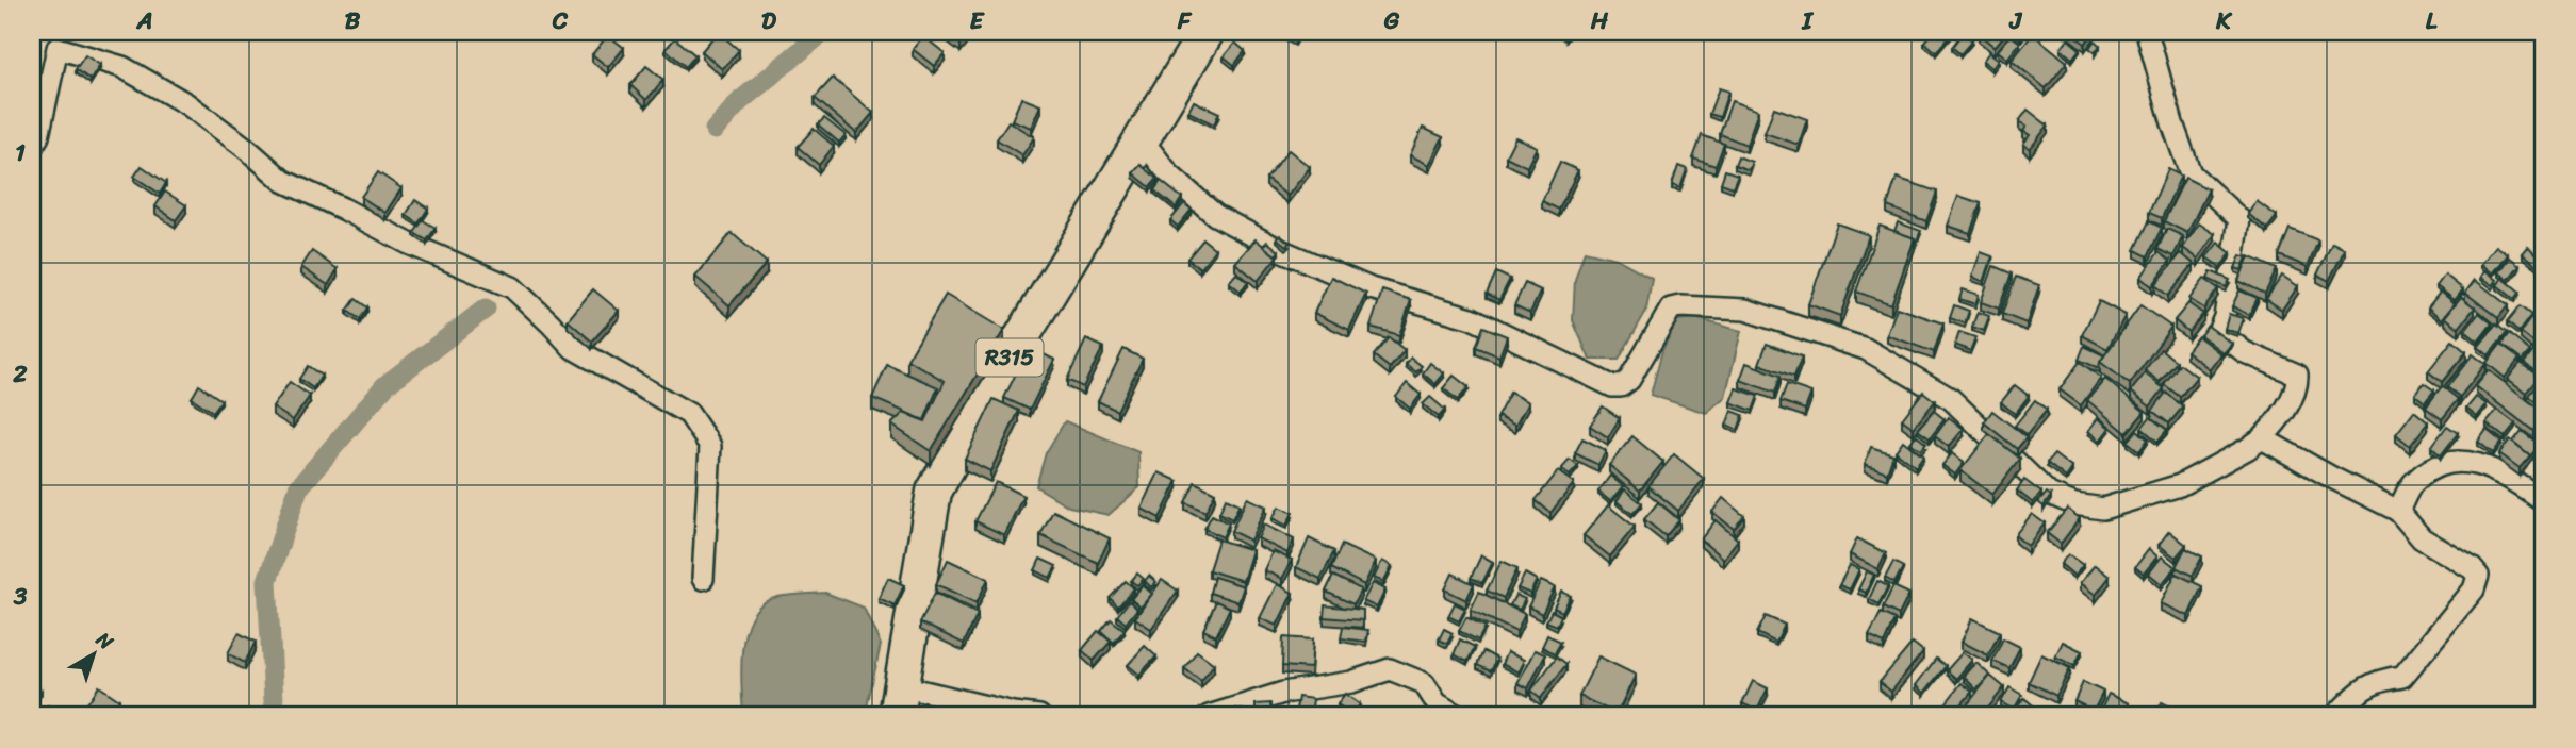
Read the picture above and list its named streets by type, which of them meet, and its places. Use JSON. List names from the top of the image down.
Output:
{
  "streets": {
    "main road": ["R315"]
  },
  "north": "top right",
  "grid": {
    "columns": [
      "A",
      "B",
      "C",
      "D",
      "E",
      "F",
      "G",
      "H",
      "I",
      "J",
      "K",
      "L"
    ],
    "rows": ["1", "2", "3"]
  }
}
